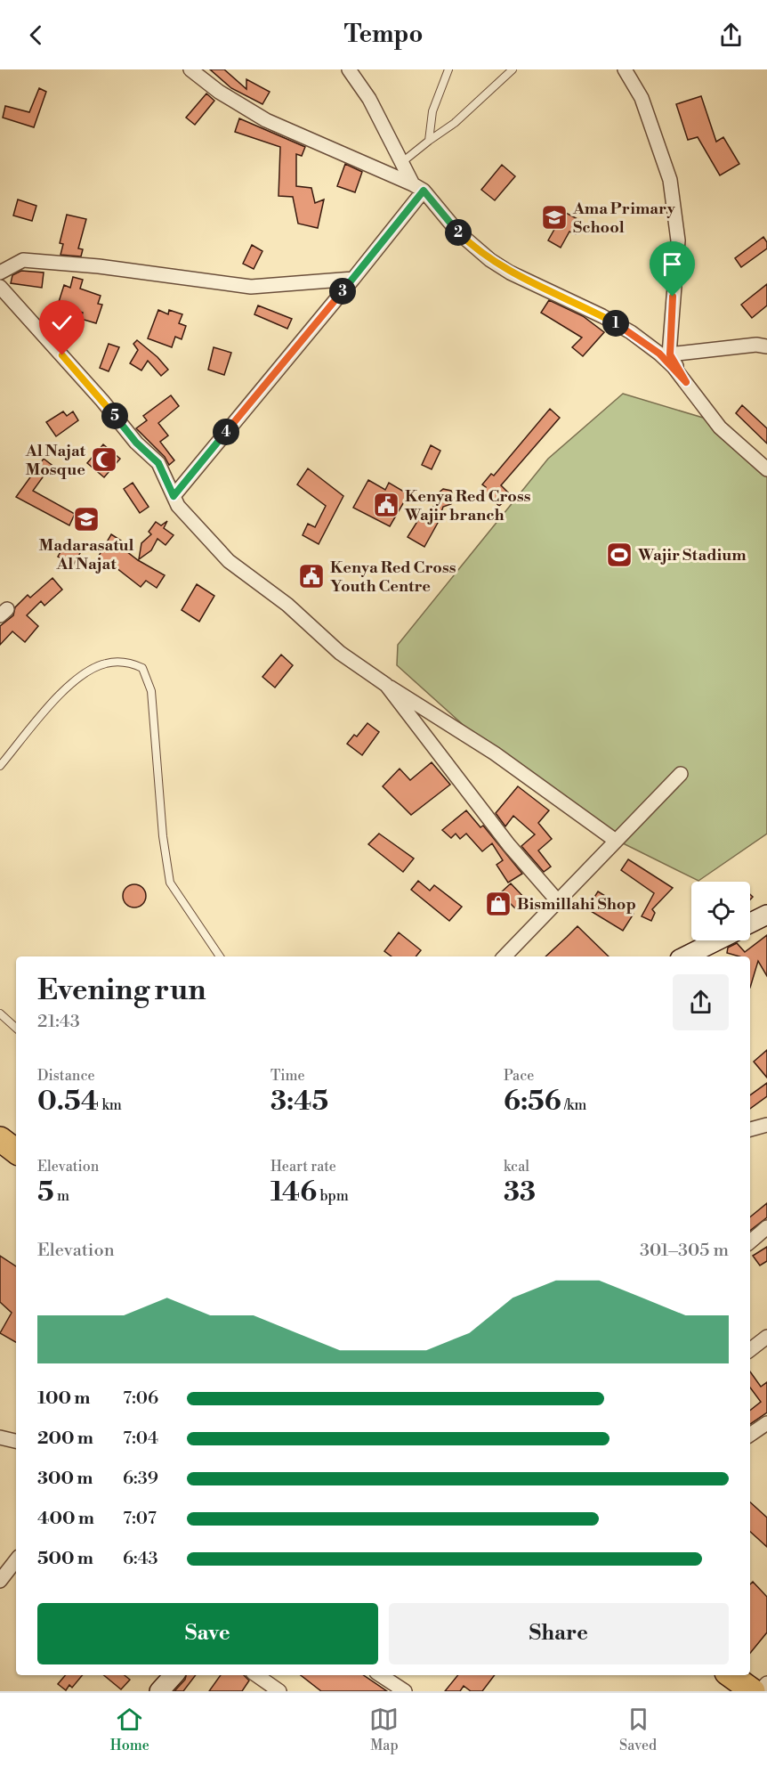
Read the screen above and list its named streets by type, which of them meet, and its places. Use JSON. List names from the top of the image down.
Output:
{
  "places": {
    "school or university": ["Ama Primary School", "Madarasatul Al Najat"],
    "mosque": ["Al Najat Mosque"],
    "public building": ["Kenya Red Cross Wajir branch", "Kenya Red Cross Youth Centre"],
    "sports": ["Wajir Stadium"],
    "shop": ["Bismillahi Shop"]
  },
  "page": {
    "header": "Tempo",
    "pins": [
      "2",
      "3",
      "1",
      "5",
      "4"
    ],
    "heading": ["Evening run", "21:43"],
    "stats": [
      ["Distance", "0.54 km"],
      ["Time", "3:45"],
      ["Pace", "6:56 /km"],
      ["Elevation", "5 m"],
      ["Heart rate", "146 bpm"],
      ["kcal", "33"]
    ],
    "chart": ["Elevation", "301–305 m"],
    "list": [
      {
        "name": "100 m",
        "note": "7:06"
      },
      {
        "name": "200 m",
        "note": "7:04"
      },
      {
        "name": "300 m",
        "note": "6:39"
      },
      {
        "name": "400 m",
        "note": "7:07"
      },
      {
        "name": "500 m",
        "note": "6:43"
      }
    ],
    "buttons": ["Save", "Share"],
    "tabs": ["Home", "Map", "Saved"]
  }
}
